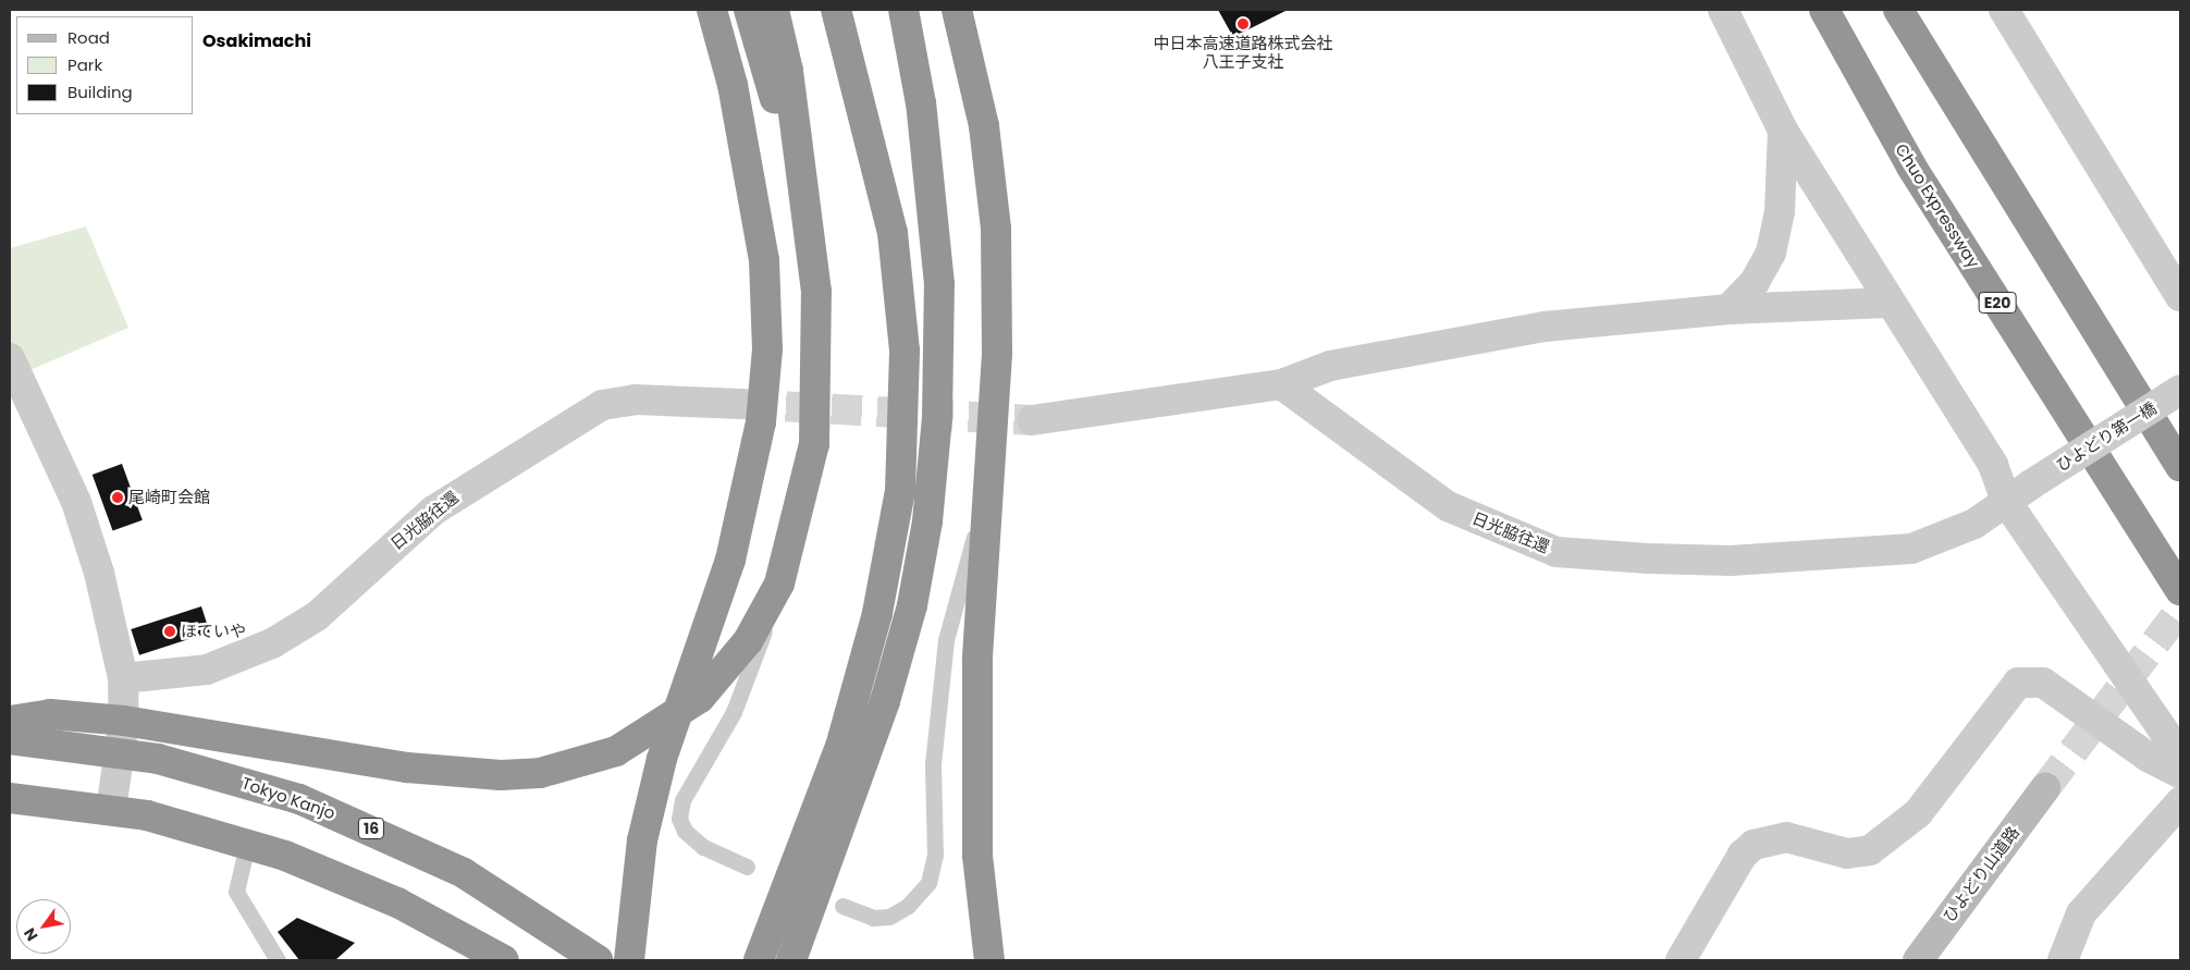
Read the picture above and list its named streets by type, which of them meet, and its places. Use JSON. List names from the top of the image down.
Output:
{
  "streets": {
    "highway": [
      "Chuo Expressway",
      "E20",
      "Tokyo Kanjo",
      "16"
    ],
    "street": ["ひよどり第一橋", "日光脇往還", "ひよどり山道路"]
  },
  "crossings": [
    ["ひよどり第一橋", "日光脇往還"]
  ],
  "districts": ["Osakimachi"],
  "places": ["中日本高速道路株式会社 八王子支社", "尾崎町会館", "ほていや"],
  "legend": ["Road", "Park", "Building"],
  "north": "bottom left"
}
